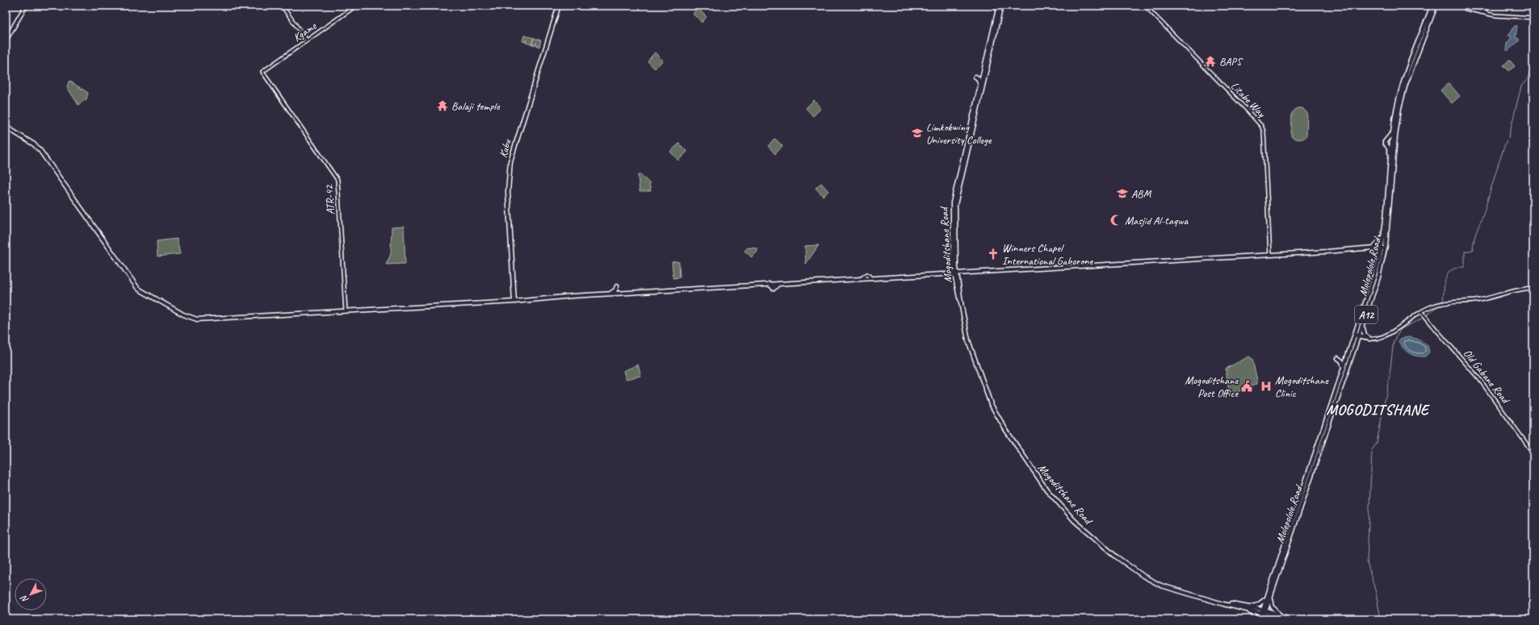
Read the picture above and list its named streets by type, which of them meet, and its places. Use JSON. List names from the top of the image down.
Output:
{
  "streets": {
    "main road": [
      "Kubu",
      "Mogoditshane Road",
      "Molepolole Road",
      "A12"
    ],
    "street": [
      "Kgame",
      "Litabe Way",
      "ATR-42",
      "Old Gabane Road"
    ]
  },
  "crossings": [
    ["Kgame", "ATR-42"],
    ["Mogoditshane Road", "Molepolole Road"]
  ],
  "districts": ["MOGODITSHANE"],
  "places": {
    "temple": ["BAPS", "Balaji temple"],
    "school or university": ["Limkokwing University College", "ABM"],
    "mosque": ["Masjid Al-taqwa"],
    "church": ["Winners Chapel International Gaborone"],
    "public building": ["Mogoditshane Post Office"],
    "hospital": ["Mogoditshane Clinic"]
  },
  "north": "bottom left"
}
